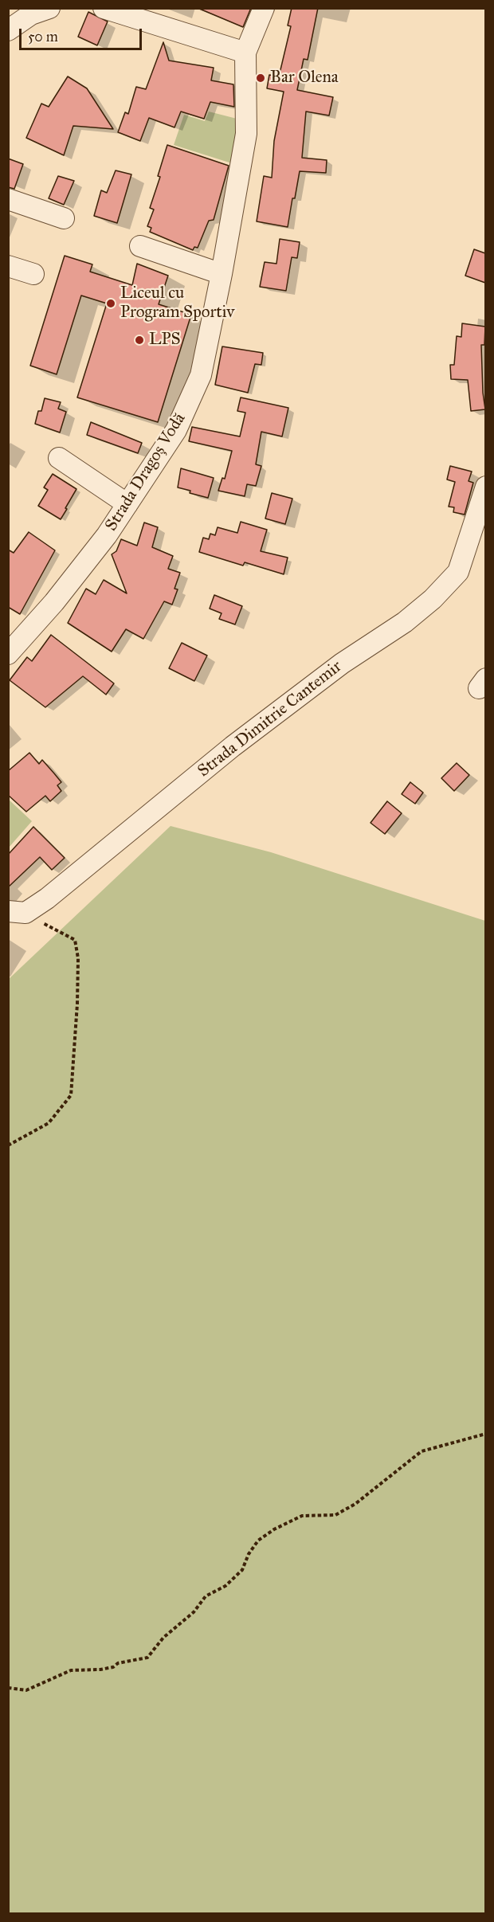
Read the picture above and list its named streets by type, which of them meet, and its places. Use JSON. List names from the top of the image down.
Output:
{
  "streets": {
    "street": ["Strada Dragoș Vodă", "Strada Dimitrie Cantemir"]
  },
  "places": ["Bar Olena", "Liceul cu Program Sportiv", "LPS"],
  "scale_bar": "50 m"
}
